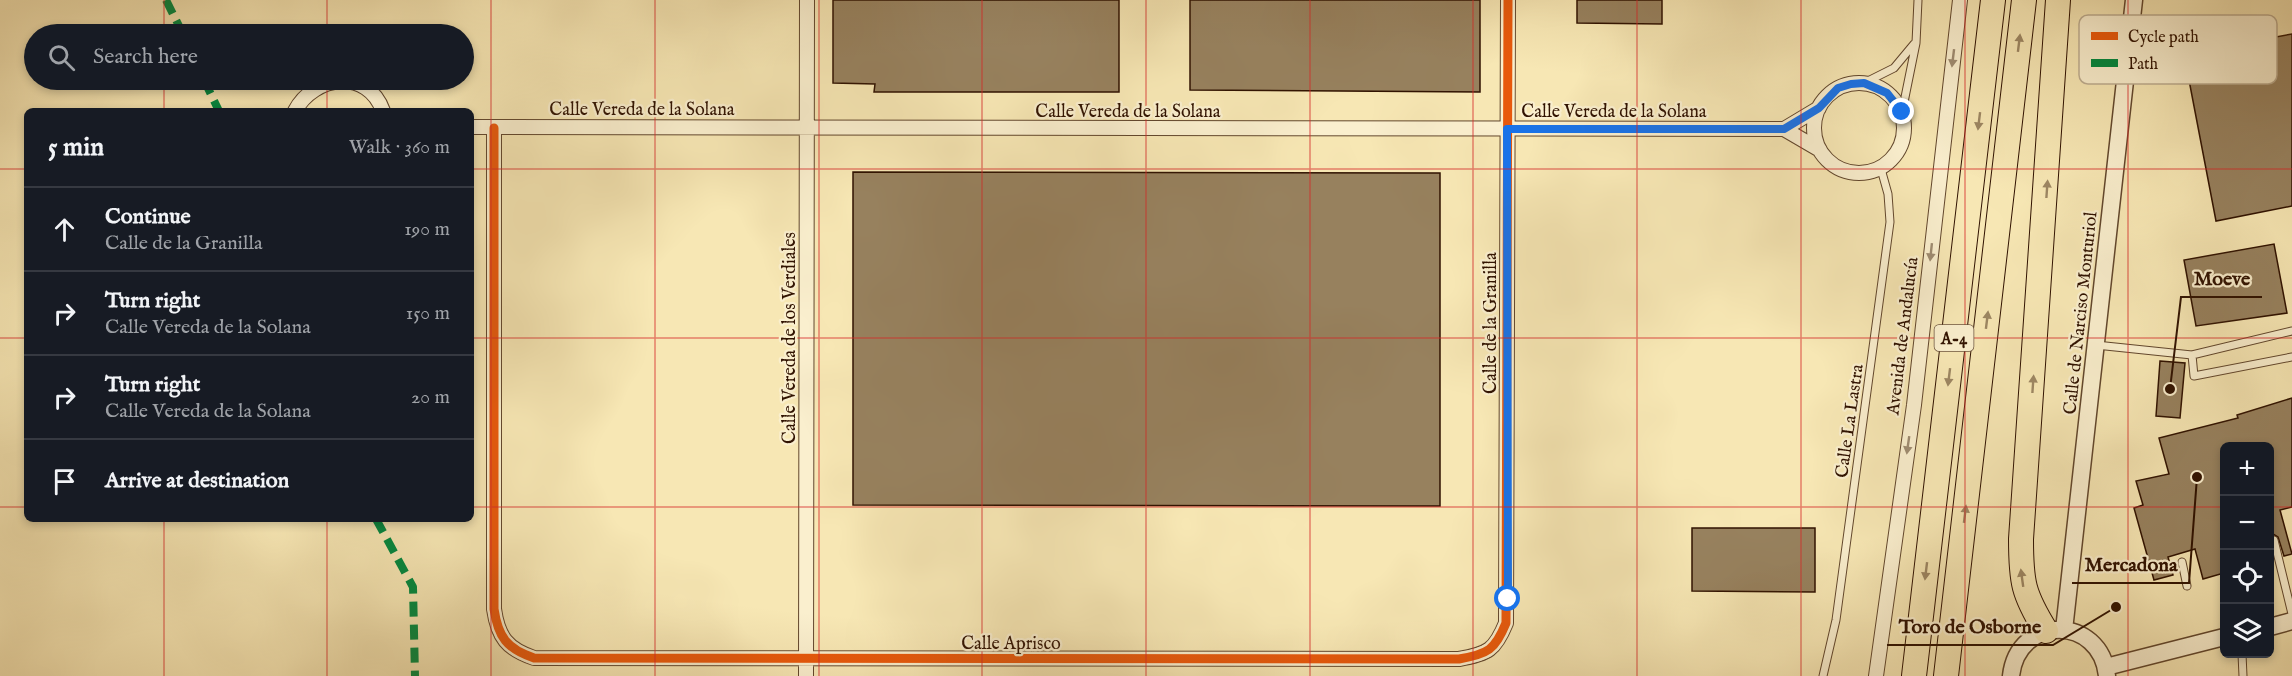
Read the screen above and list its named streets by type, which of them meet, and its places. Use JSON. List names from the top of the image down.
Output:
{
  "streets": {
    "highway": ["A-4"],
    "street": [
      "Calle Vereda de la Solana",
      "Calle de Narciso Monturiol",
      "Calle de la Granilla",
      "Avenida de Andalucía",
      "Calle Vereda de los Verdiales",
      "Calle Aprisco"
    ],
    "lane": ["Calle La Lastra"]
  },
  "crossings": [
    ["Calle Vereda de la Solana", "Calle de la Granilla"],
    ["Calle Vereda de la Solana", "Calle Vereda de los Verdiales"],
    ["Calle Vereda de la Solana", "Calle Aprisco"],
    ["Calle de la Granilla", "Calle Aprisco"],
    ["Calle Vereda de los Verdiales", "Calle Aprisco"]
  ],
  "one_way": ["Avenida de Andalucía"],
  "places": ["Moeve", "Mercadona", "Toro de Osborne"],
  "legend": ["Cycle path", "Path"],
  "page": {
    "search": "Search here",
    "heading": ["5 min", "Walk · 360 m"],
    "list": [
      ["Continue", "Calle de la Granilla", "190 m"],
      ["Turn right", "Calle Vereda de la Solana", "150 m"],
      ["Turn right", "Calle Vereda de la Solana", "20 m"],
      "Arrive at destination"
    ],
    "map_buttons": ["+", "−"]
  }
}
